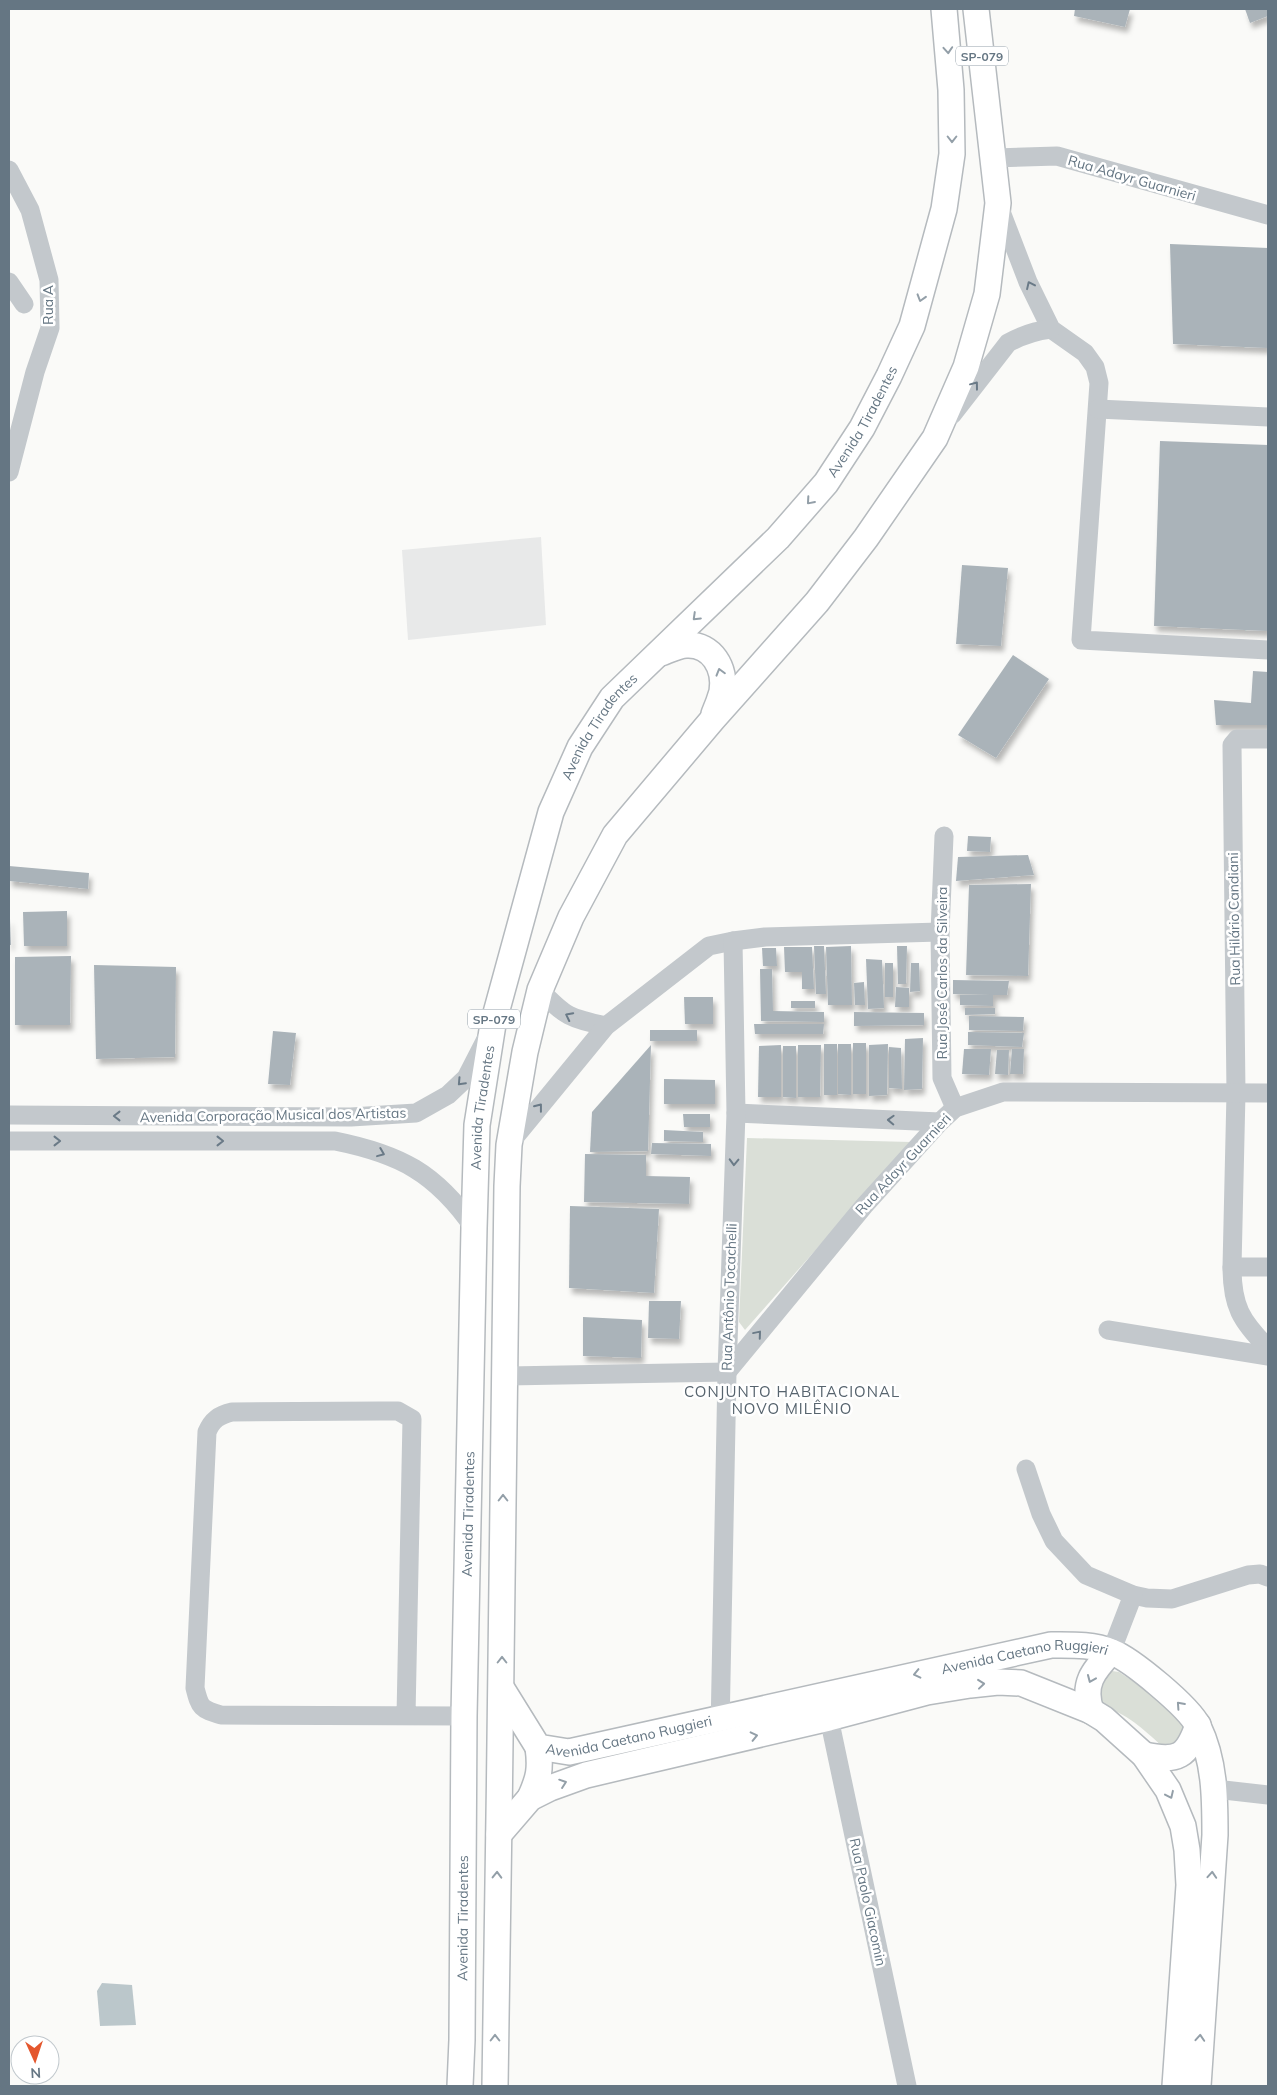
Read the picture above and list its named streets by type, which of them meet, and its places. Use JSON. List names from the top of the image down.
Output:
{
  "streets": {
    "main road": ["SP-079", "Avenida Tiradentes", "Avenida Caetano Ruggieri"],
    "street": [
      "Rua Adayr Guarnieri",
      "Rua A",
      "Rua Hilário Candiani",
      "Rua José Carlos da Silveira",
      "Avenida Corporação Musical dos Artistas",
      "Rua Antônio Tocachelli",
      "Rua Paolo Giacomin"
    ]
  },
  "crossings": [
    ["SP-079", "Rua Adayr Guarnieri"],
    ["SP-079", "Avenida Caetano Ruggieri"],
    ["Rua Adayr Guarnieri", "Rua Hilário Candiani"],
    ["Rua Adayr Guarnieri", "Rua José Carlos da Silveira"],
    ["Rua Adayr Guarnieri", "Rua Antônio Tocachelli"],
    ["Avenida Tiradentes", "Avenida Corporação Musical dos Artistas"],
    ["Rua Antônio Tocachelli", "Avenida Caetano Ruggieri"],
    ["Avenida Caetano Ruggieri", "Rua Paolo Giacomin"]
  ],
  "districts": ["CONJUNTO HABITACIONAL NOVO MILÊNIO"],
  "north": "bottom"
}
